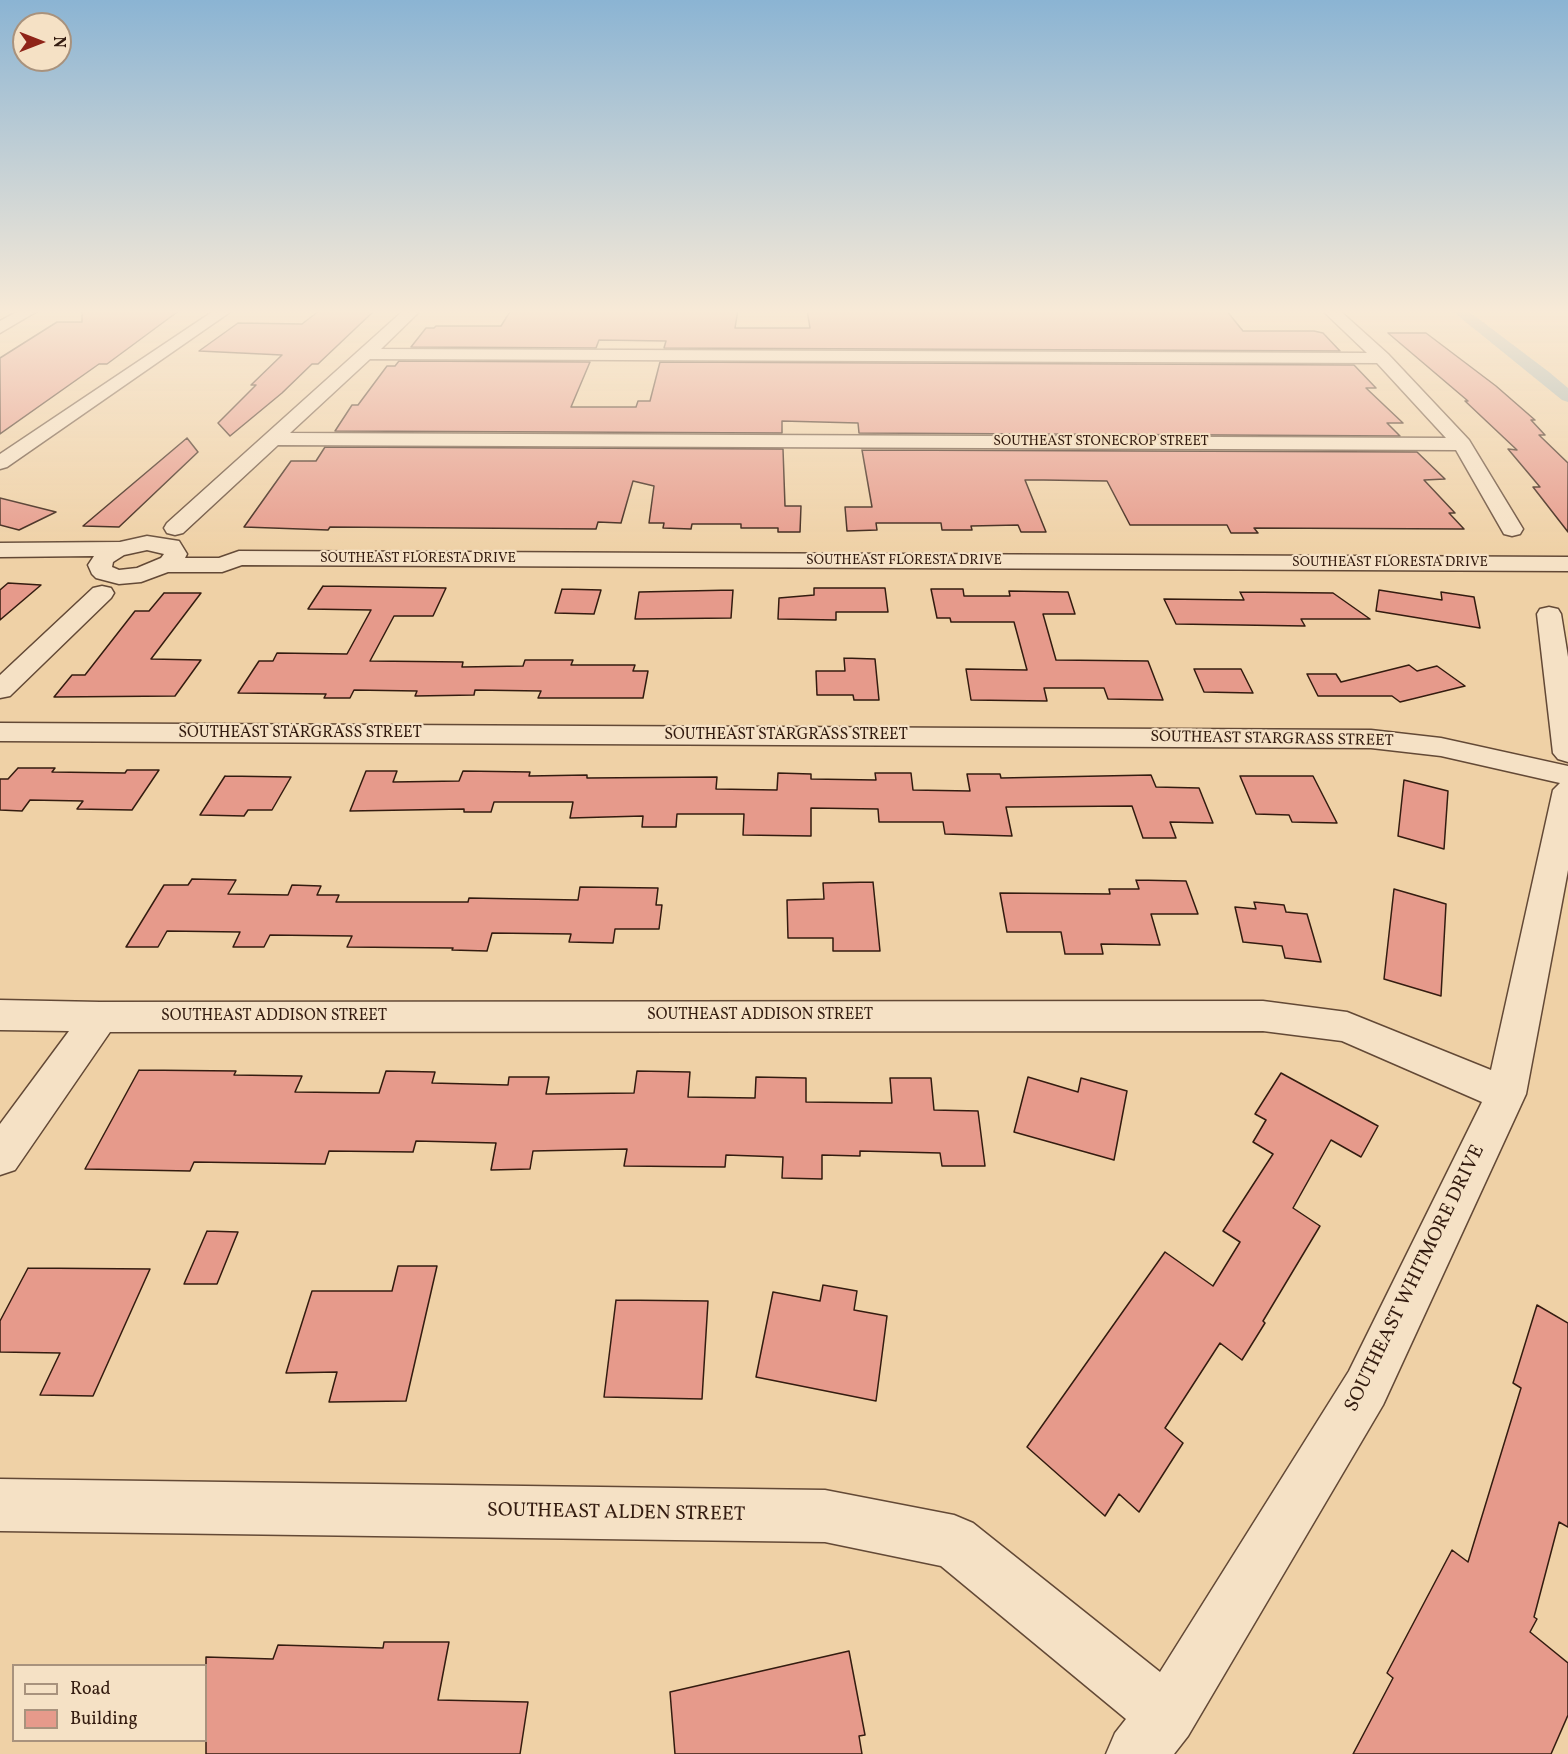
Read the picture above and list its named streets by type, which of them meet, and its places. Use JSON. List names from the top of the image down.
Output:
{
  "streets": {
    "street": [
      "SOUTHEAST STONECROP STREET",
      "SOUTHEAST FLORESTA DRIVE",
      "SOUTHEAST STARGRASS STREET",
      "SOUTHEAST ADDISON STREET",
      "SOUTHEAST WHITMORE DRIVE",
      "SOUTHEAST ALDEN STREET"
    ]
  },
  "crossings": [
    ["SOUTHEAST ADDISON STREET", "SOUTHEAST WHITMORE DRIVE"],
    ["SOUTHEAST WHITMORE DRIVE", "SOUTHEAST ALDEN STREET"]
  ],
  "legend": ["Road", "Building"],
  "north": "right"
}
